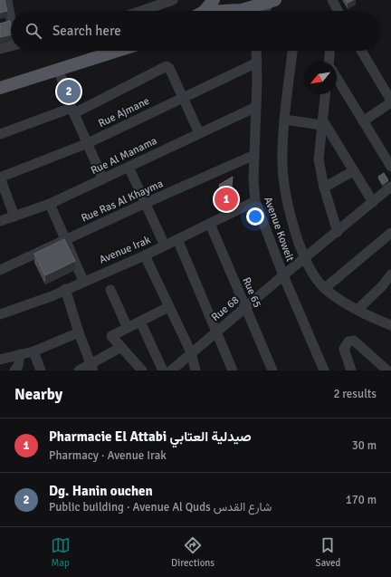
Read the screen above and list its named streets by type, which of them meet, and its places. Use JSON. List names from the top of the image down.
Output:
{
  "streets": {
    "street": [
      "Rue Ajmane",
      "Rue Al Manama",
      "Rue Ras Al Khayma",
      "Avenue Koweit",
      "Avenue Irak",
      "Rue 65",
      "Rue 68"
    ]
  },
  "crossings": [
    ["Rue Ajmane", "Avenue Koweit"],
    ["Rue Al Manama", "Avenue Koweit"],
    ["Rue Ras Al Khayma", "Avenue Koweit"],
    ["Avenue Koweit", "Avenue Irak"],
    ["Avenue Koweit", "Rue 68"],
    ["Avenue Irak", "Rue 65"],
    ["Rue 65", "Rue 68"]
  ],
  "north": "bottom left",
  "page": {
    "search": "Search here",
    "pins": ["2", "1"],
    "heading": ["Nearby", "2 results"],
    "list": [
      {
        "mark": "1",
        "name": "Pharmacie El Attabi صيدلية العتابي",
        "note": "Pharmacy · Avenue Irak",
        "value": "30 m"
      },
      {
        "mark": "2",
        "name": "Dg. Hanin ouchen",
        "note": "Public building · Avenue Al Quds شارع القدس",
        "value": "170 m"
      }
    ],
    "nav": ["Map", "Directions", "Saved"]
  }
}
